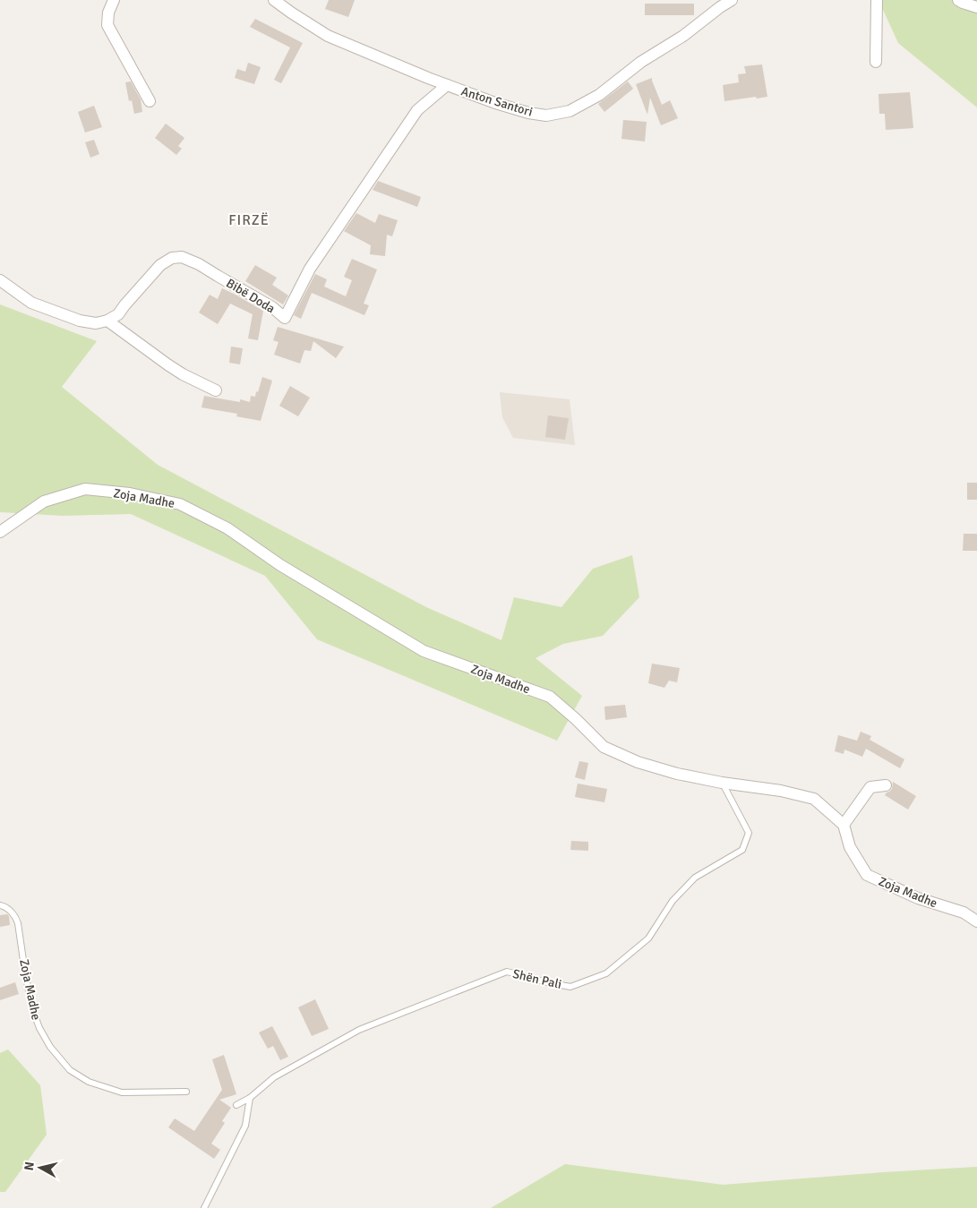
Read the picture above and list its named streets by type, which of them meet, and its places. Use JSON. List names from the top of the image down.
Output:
{
  "streets": {
    "street": ["Anton Santori", "Bibë Doda", "Zoja Madhe"],
    "lane": ["Shën Pali"]
  },
  "crossings": [
    ["Anton Santori", "Bibë Doda"],
    ["Zoja Madhe", "Shën Pali"]
  ],
  "districts": ["FIRZË"],
  "north": "left"
}
